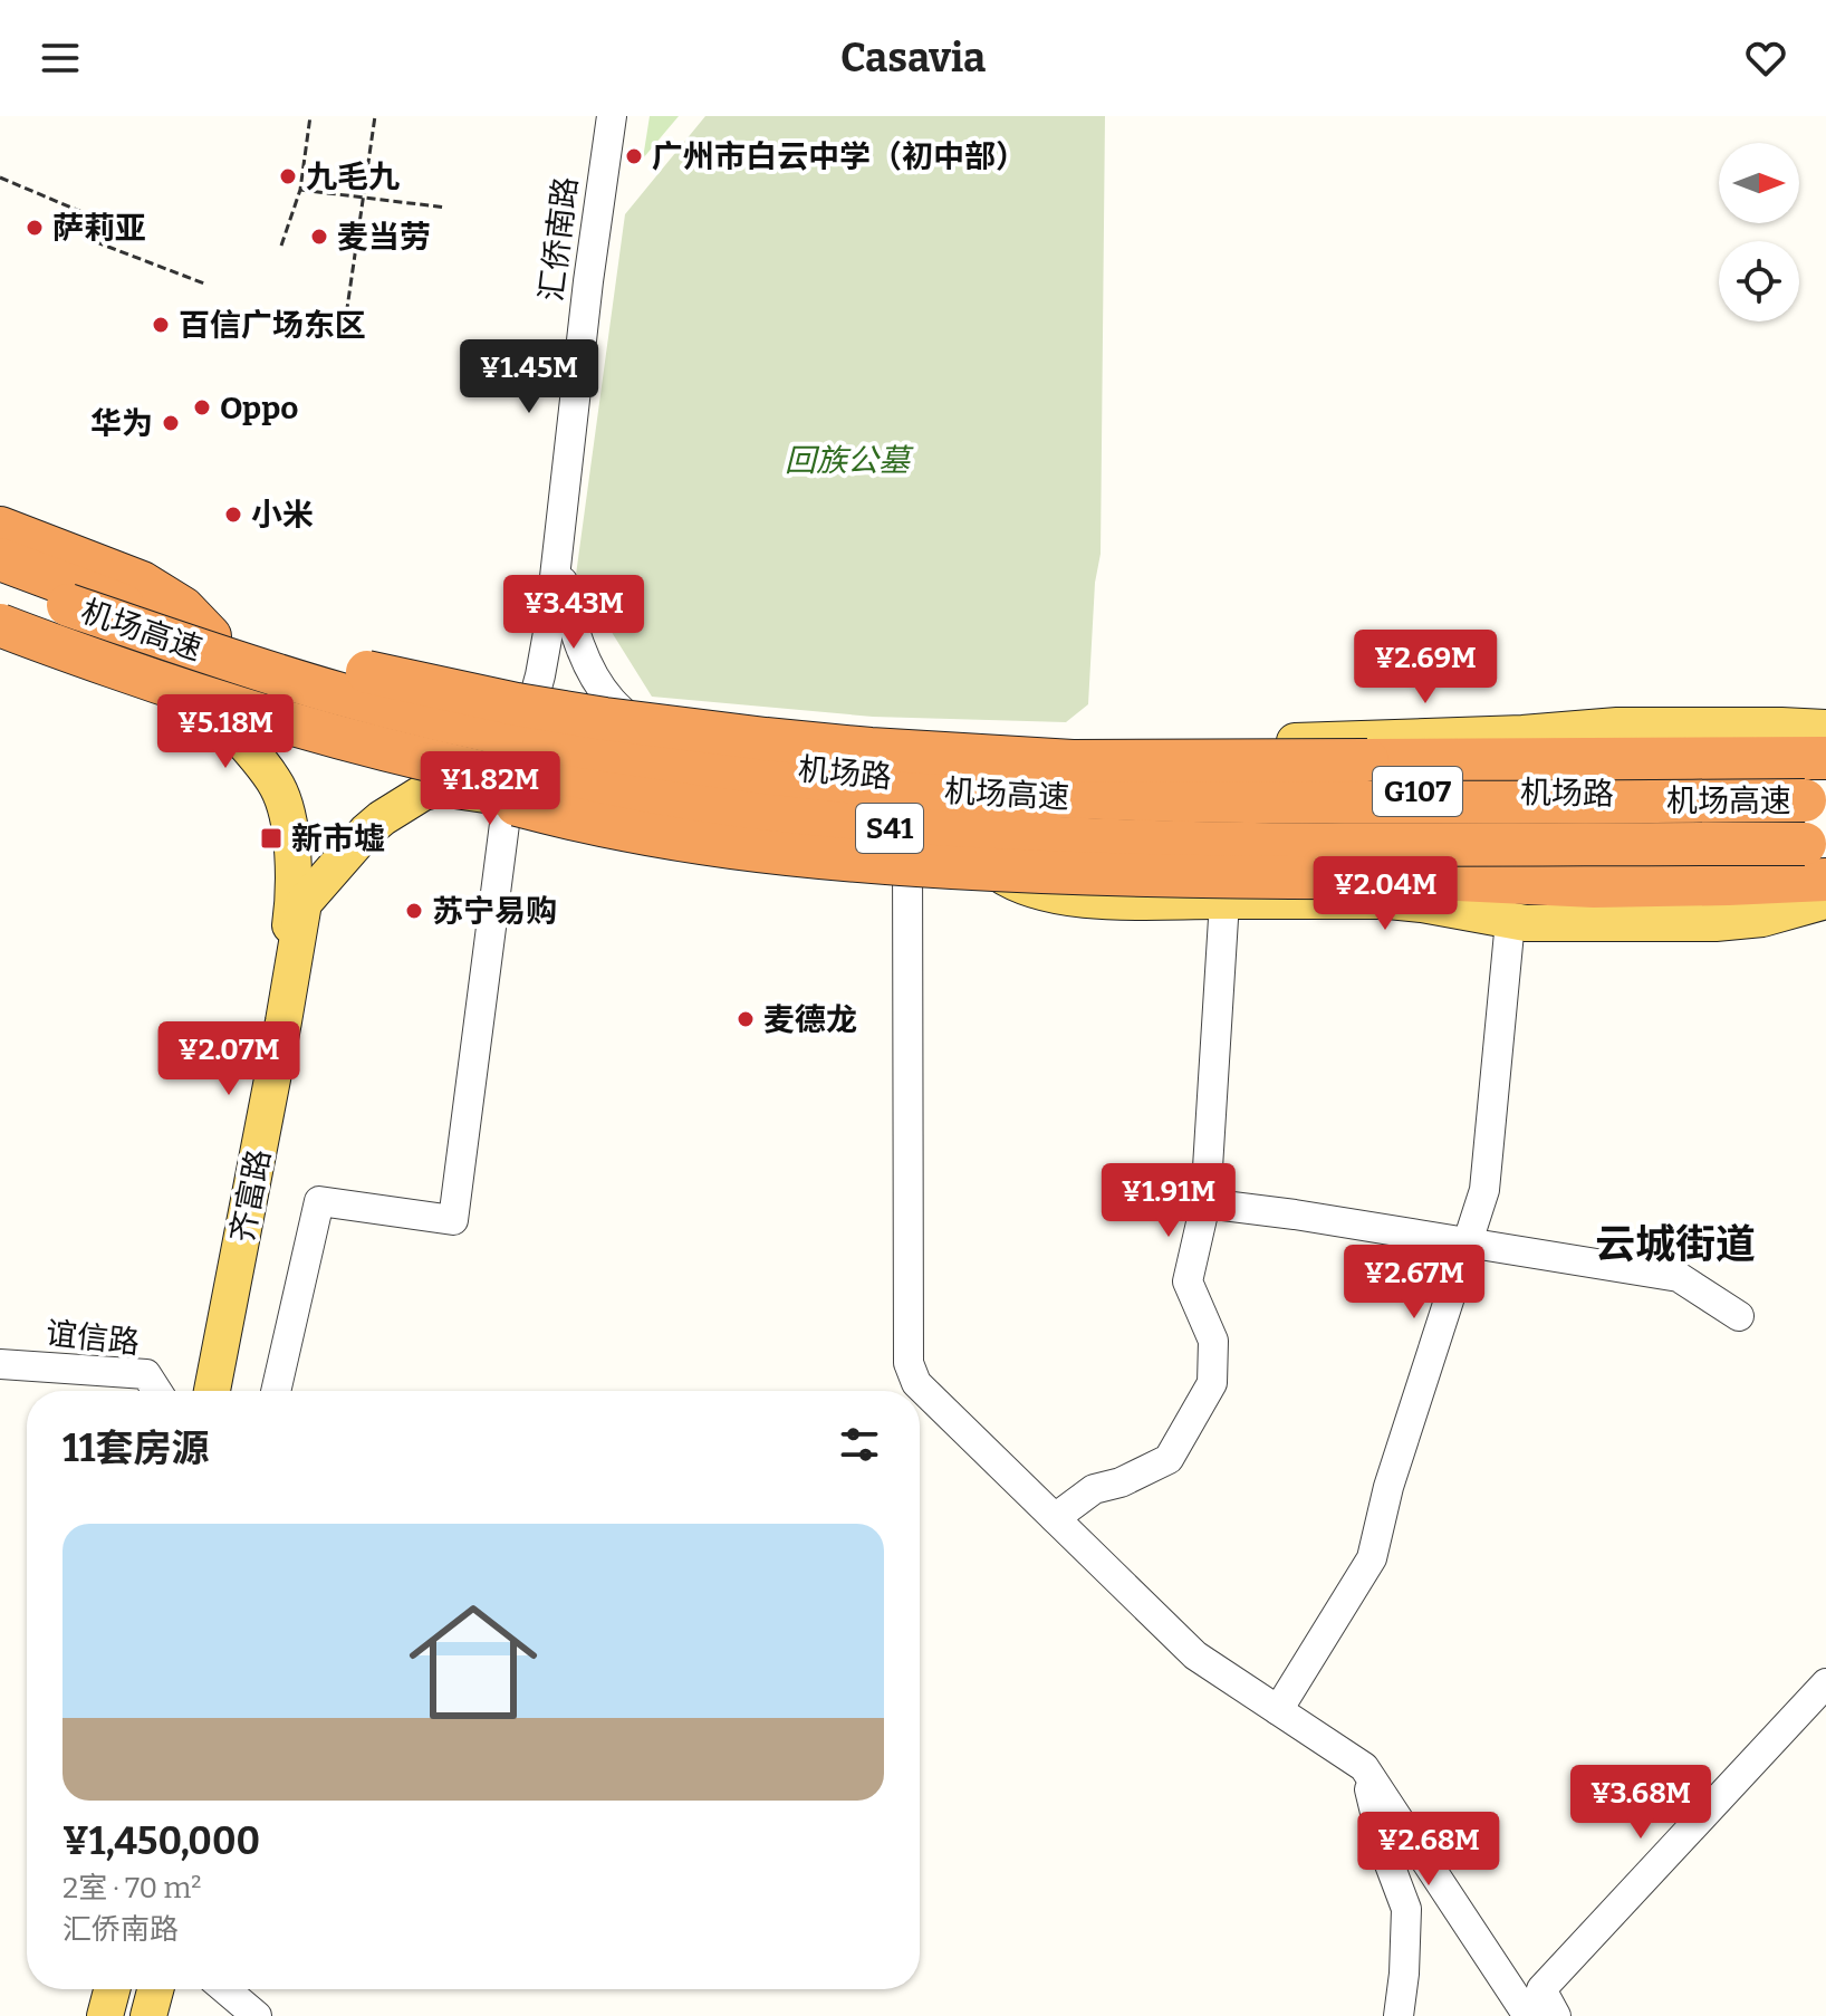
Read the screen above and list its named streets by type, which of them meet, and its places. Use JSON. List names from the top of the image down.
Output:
{
  "streets": {
    "highway": [
      "机场高速",
      "机场路",
      "G107",
      "S41"
    ],
    "main road": ["齐富路"],
    "street": ["汇侨南路", "谊信路"]
  },
  "crossings": [
    ["汇侨南路", "机场路"],
    ["汇侨南路", "齐富路"],
    ["机场高速", "机场路"],
    ["机场路", "齐富路"]
  ],
  "districts": ["云城街道"],
  "parks": ["回族公墓"],
  "places": {
    "other": [
      "广州市白云中学（初中部）",
      "九毛九",
      "萨莉亚",
      "麦当劳",
      "百信广场东区",
      "Oppo",
      "华为",
      "小米",
      "苏宁易购",
      "麦德龙"
    ],
    "transit": ["新市墟"]
  },
  "north": "right",
  "page": {
    "header": "Casavia",
    "price": [
      "¥1.45M",
      "¥3.43M",
      "¥2.69M",
      "¥5.18M",
      "¥1.82M",
      "¥2.04M",
      "¥2.07M",
      "¥1.91M",
      "¥2.67M",
      "¥3.68M",
      "¥2.68M"
    ],
    "heading": "11套房源",
    "list": [
      {
        "name": "¥1,450,000",
        "note": "2室 · 70 m² · 汇侨南路"
      }
    ]
  }
}
